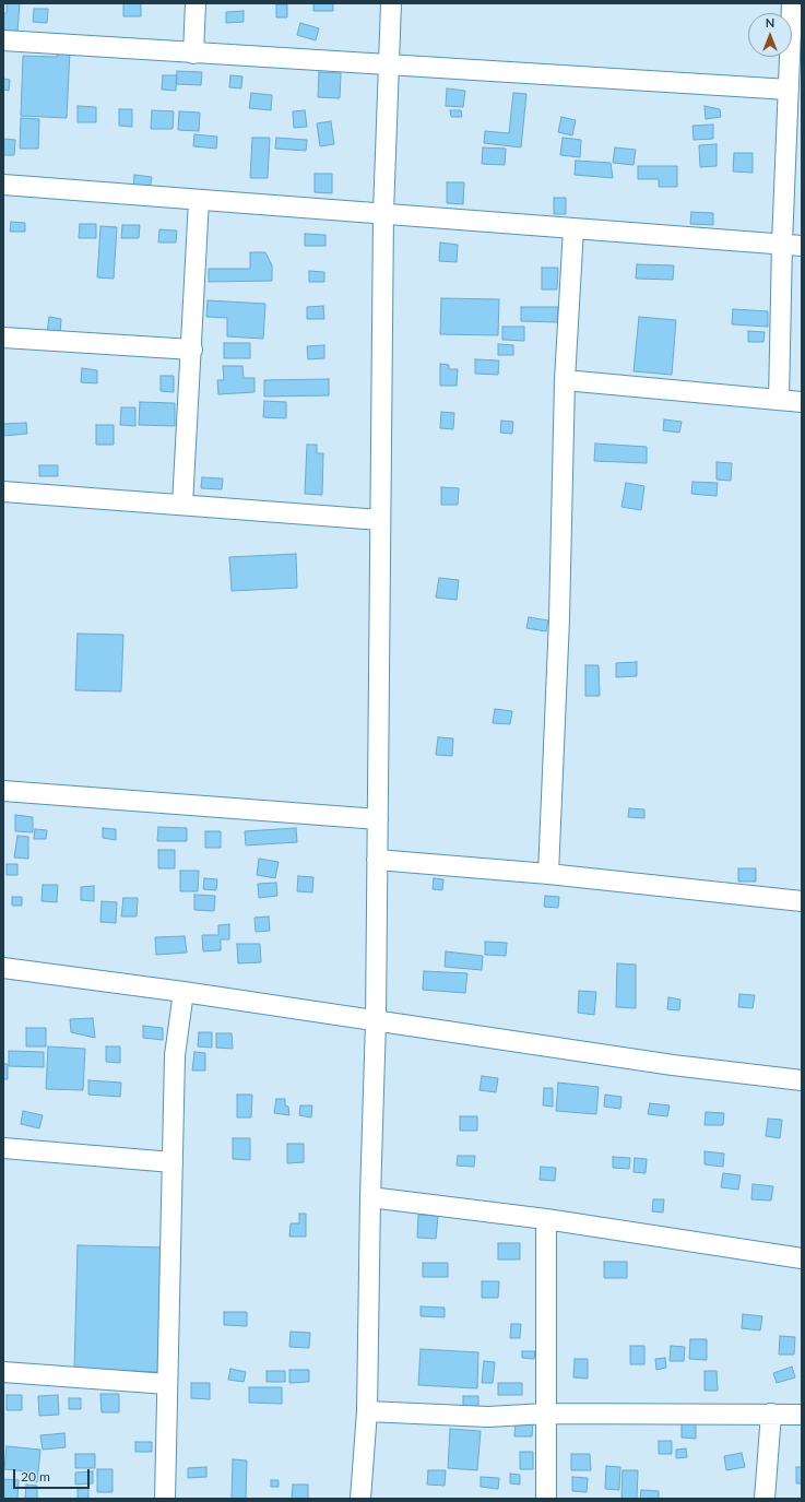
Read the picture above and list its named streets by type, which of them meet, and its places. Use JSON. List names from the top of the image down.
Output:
{
  "scale_bar": "20 m",
  "north": "top"
}
